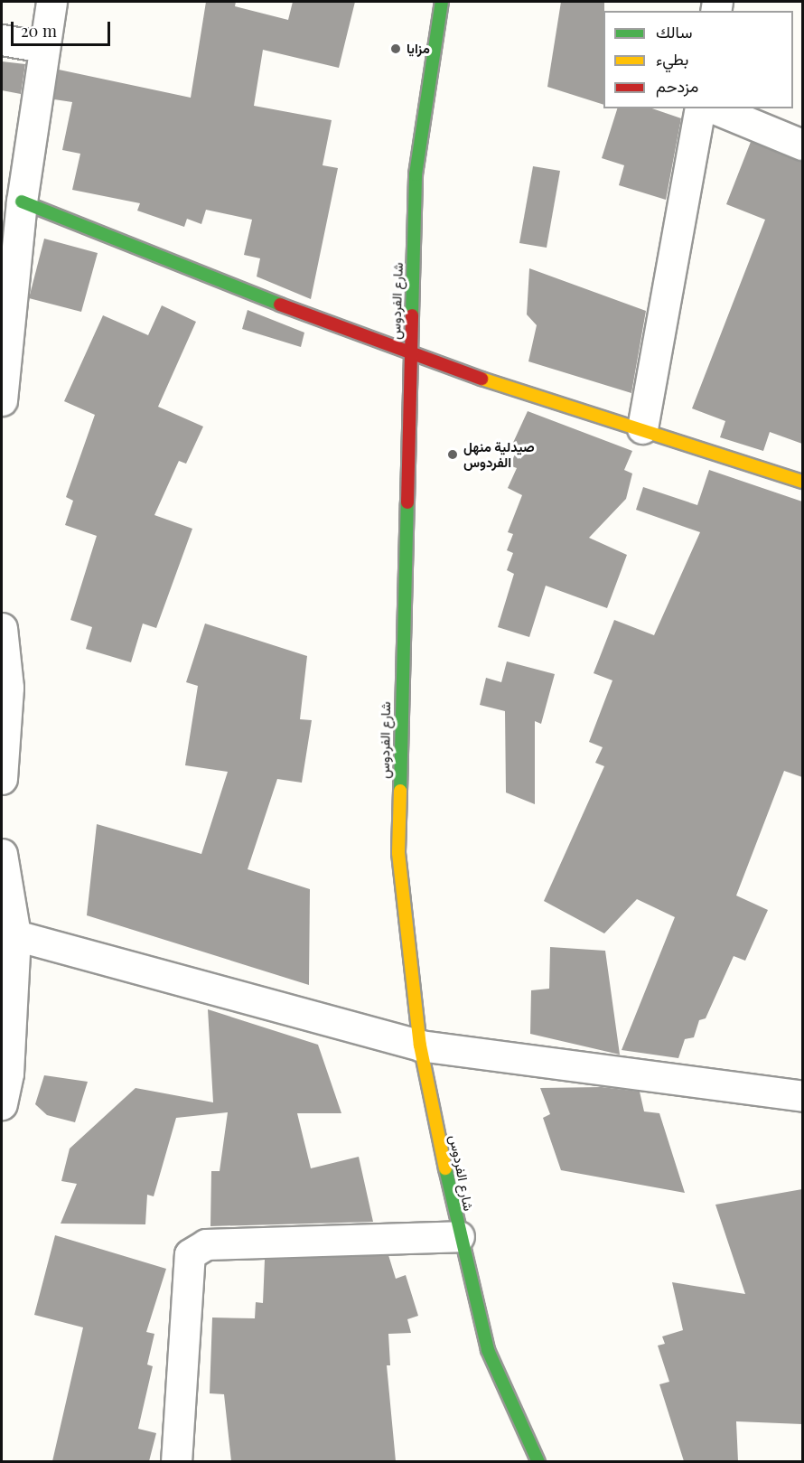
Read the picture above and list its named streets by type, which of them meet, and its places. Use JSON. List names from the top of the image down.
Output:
{
  "streets": {
    "street": ["شارع الفردوس"]
  },
  "places": ["مزايا", "صيدلية منهل الفردوس"],
  "legend": ["سالك", "بطيء", "مزدحم"],
  "scale_bar": "20 m"
}
